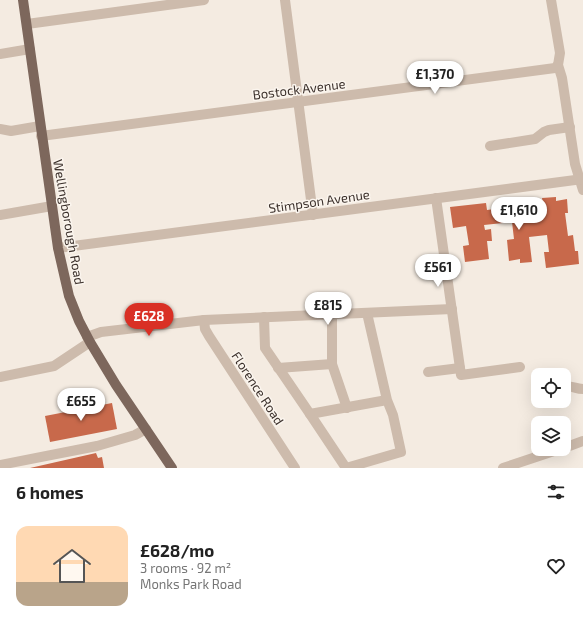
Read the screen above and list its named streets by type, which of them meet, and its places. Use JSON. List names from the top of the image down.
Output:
{
  "streets": {
    "main road": ["Wellingborough Road"],
    "street": ["Bostock Avenue", "Stimpson Avenue", "Florence Road"]
  },
  "crossings": [
    ["Bostock Avenue", "Wellingborough Road"],
    ["Stimpson Avenue", "Wellingborough Road"]
  ],
  "page": {
    "price": [
      "£1,370",
      "£1,610",
      "£561",
      "£815",
      "£628",
      "£655"
    ],
    "heading": "6 homes",
    "list": [
      {
        "name": "£628/mo",
        "note": "3 rooms · 92 m² · Monks Park Road"
      }
    ]
  }
}
